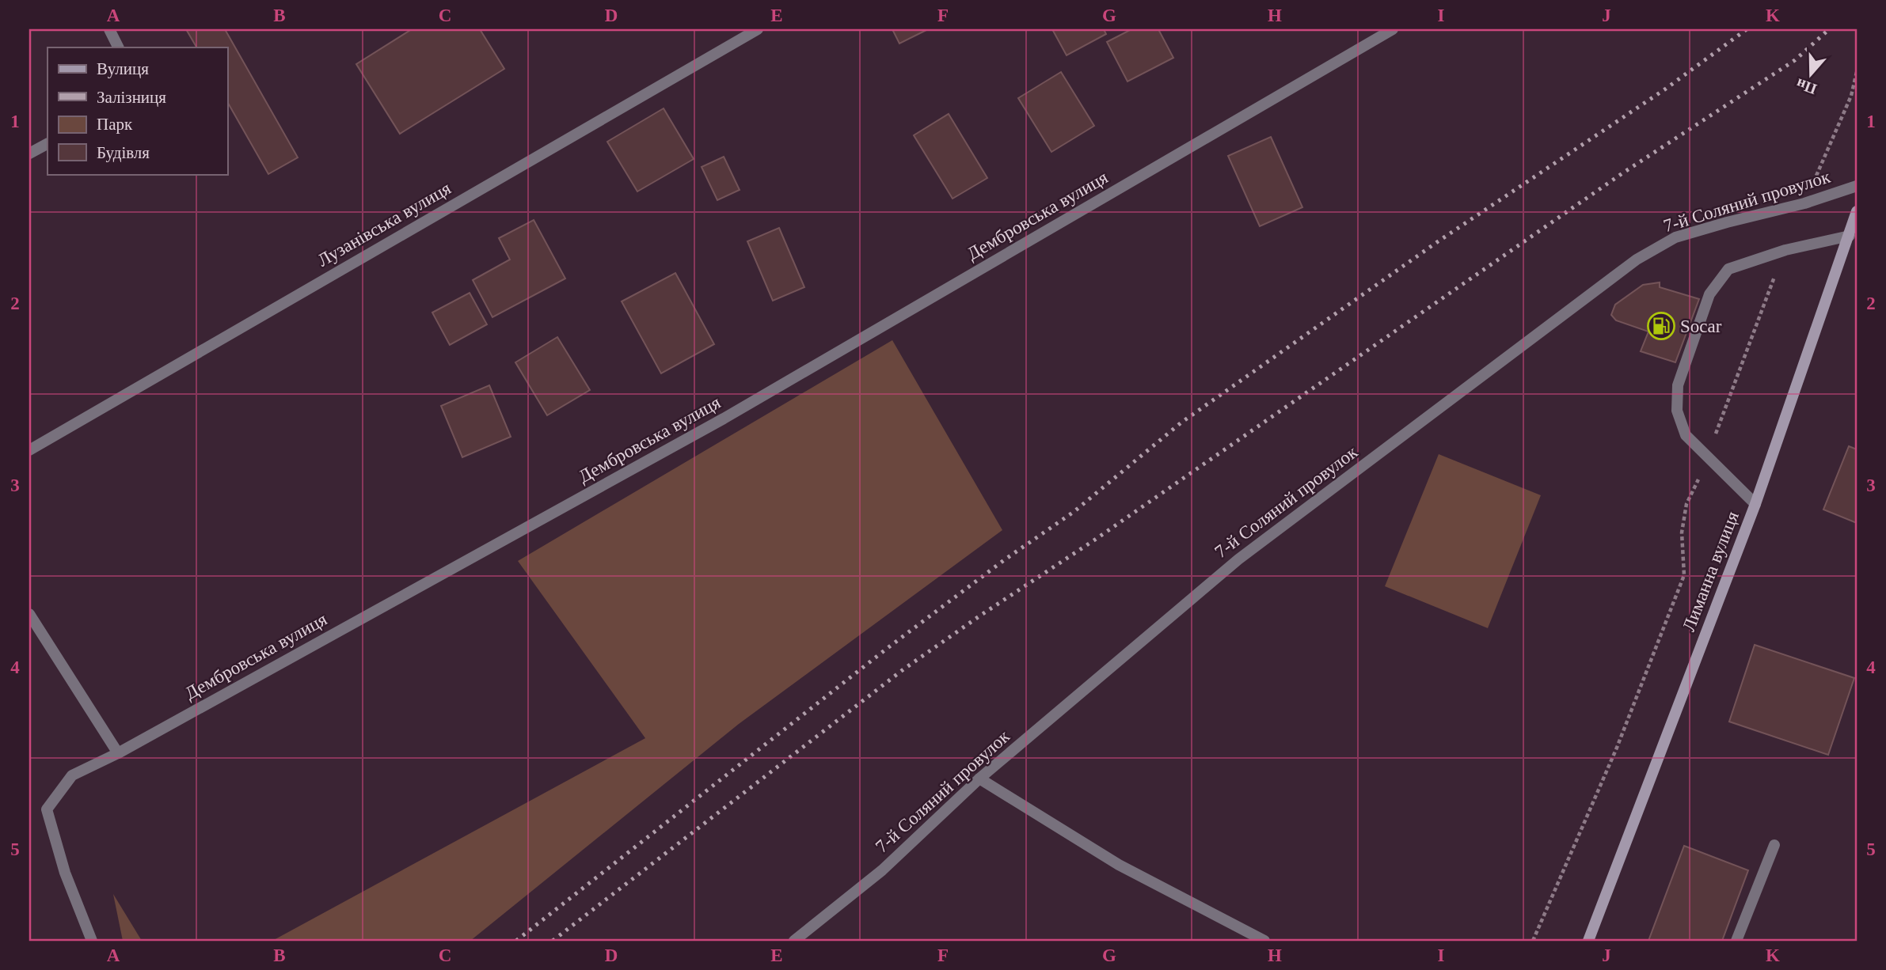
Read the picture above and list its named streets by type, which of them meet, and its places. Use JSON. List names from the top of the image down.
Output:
{
  "streets": {
    "main road": ["Лиманна вулиця"],
    "street": ["7-й Соляний провулок", "Дембровська вулиця", "Лузанівська вулиця"]
  },
  "places": {
    "fuel station": ["Socar"]
  },
  "legend": [
    "Вулиця",
    "Залізниця",
    "Парк",
    "Будівля"
  ],
  "north": "bottom",
  "grid": {
    "columns": [
      "A",
      "B",
      "C",
      "D",
      "E",
      "F",
      "G",
      "H",
      "I",
      "J",
      "K"
    ],
    "rows": [
      "1",
      "2",
      "3",
      "4",
      "5"
    ]
  }
}
